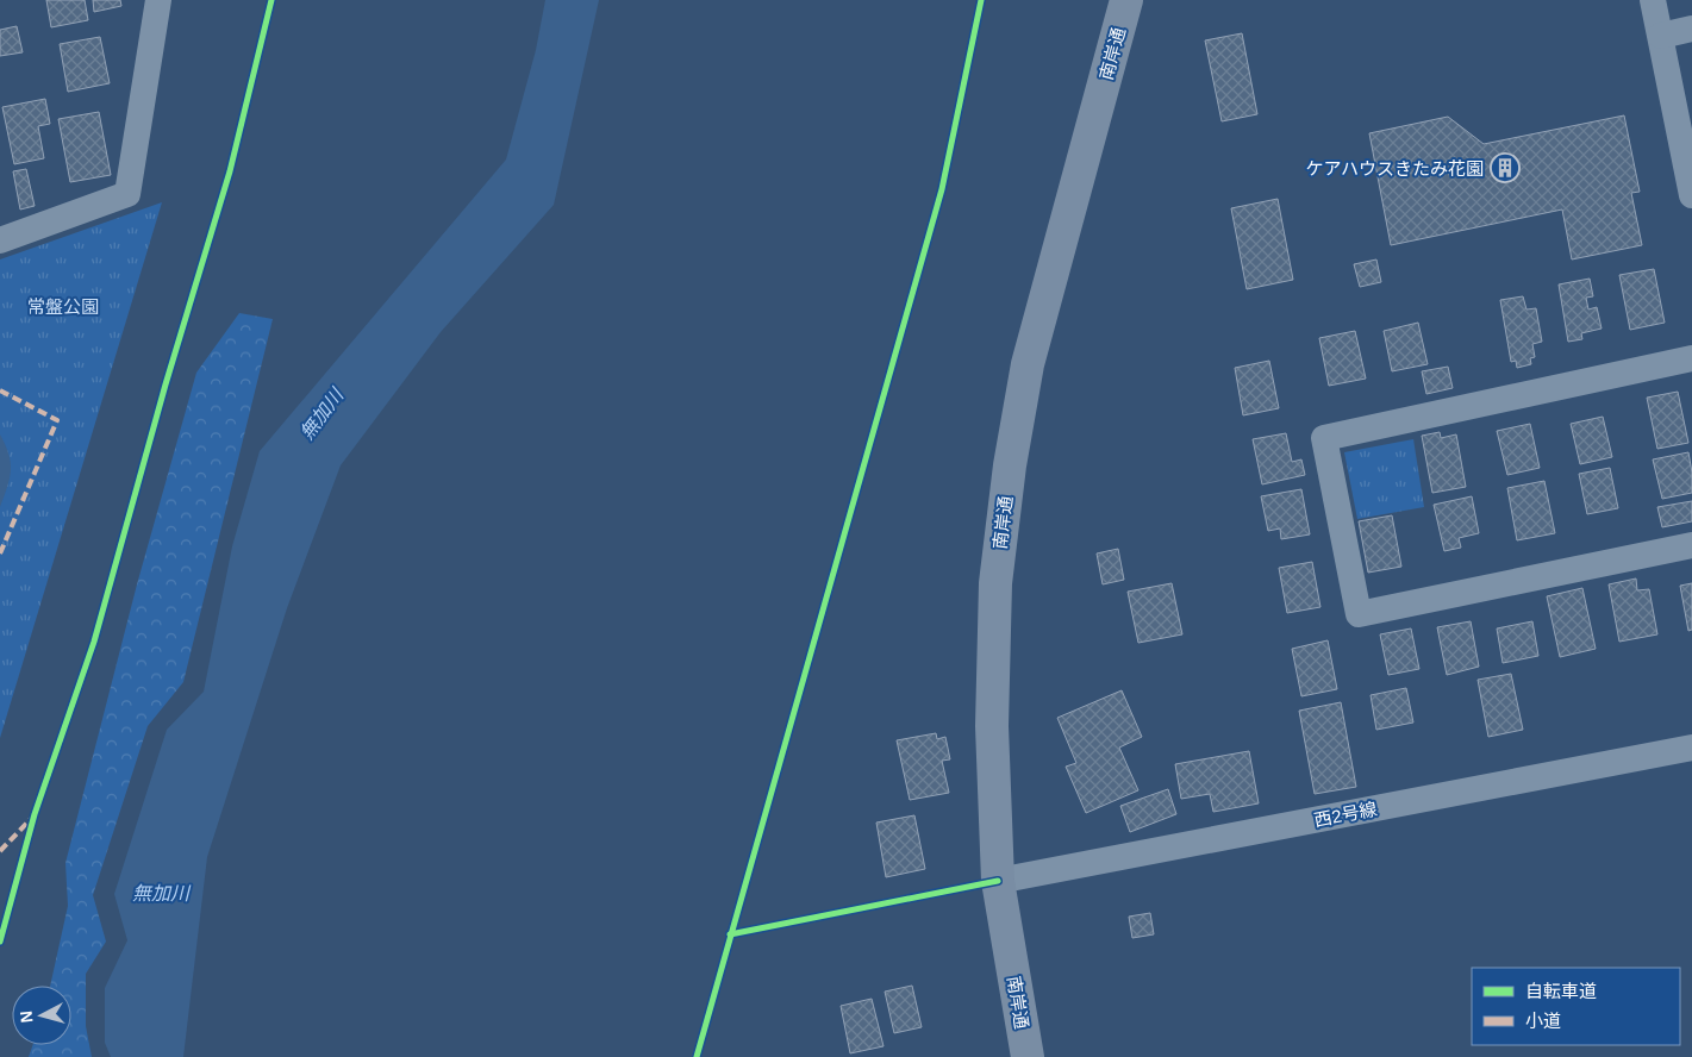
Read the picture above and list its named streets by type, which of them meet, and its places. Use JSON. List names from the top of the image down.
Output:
{
  "streets": {
    "main road": ["南岸通"],
    "street": ["西2号線"]
  },
  "crossings": [
    ["南岸通", "西2号線"]
  ],
  "water": ["無加川"],
  "parks": ["常盤公園"],
  "places": {
    "building": ["ケアハウスきたみ花園"]
  },
  "legend": ["自転車道", "小道"],
  "north": "left"
}
